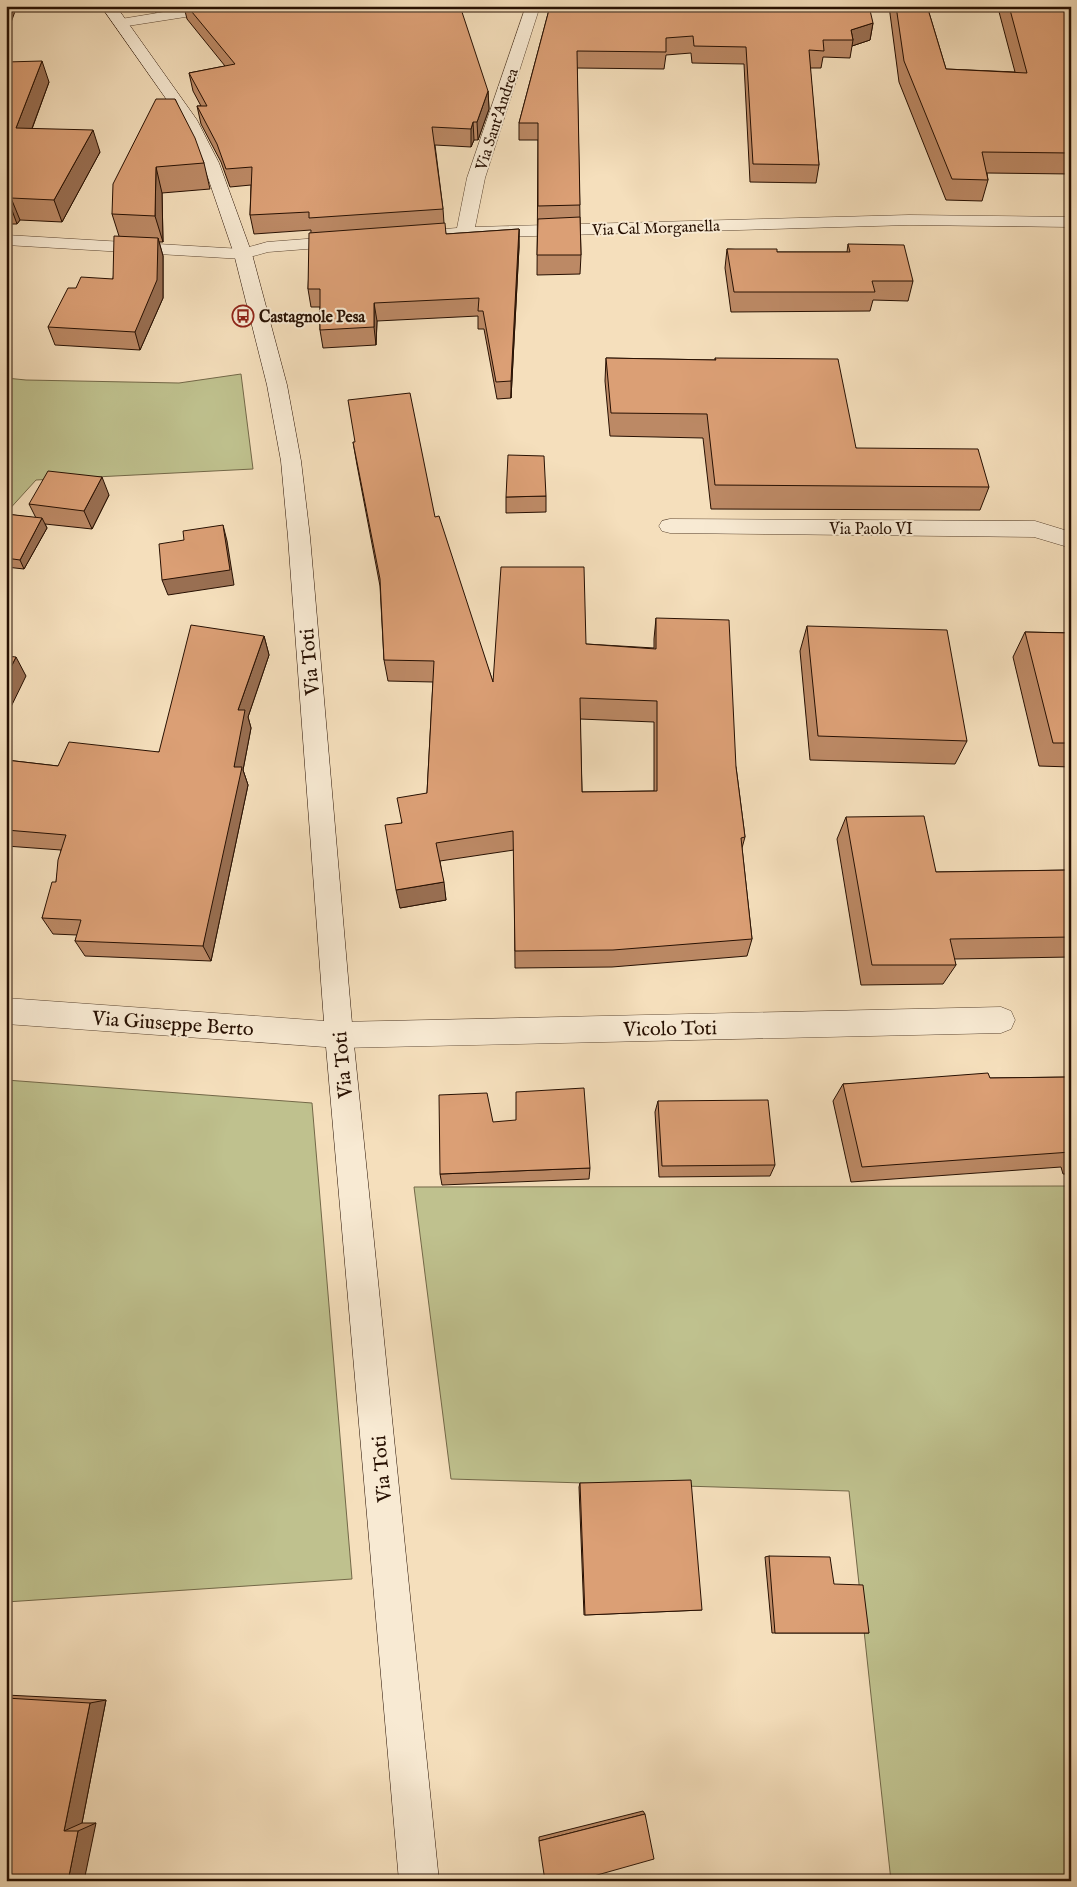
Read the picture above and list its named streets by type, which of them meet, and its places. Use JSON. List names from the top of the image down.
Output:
{
  "streets": {
    "street": [
      "Via Sant'Andrea",
      "Via Cal Morganella",
      "Via Paolo VI",
      "Via Toti",
      "Via Giuseppe Berto",
      "Vicolo Toti"
    ]
  },
  "crossings": [
    ["Via Sant'Andrea", "Via Cal Morganella"],
    ["Via Toti", "Via Giuseppe Berto"],
    ["Via Toti", "Vicolo Toti"],
    ["Via Giuseppe Berto", "Vicolo Toti"]
  ],
  "places": {
    "bus stop": ["Castagnole Pesa"]
  }
}
